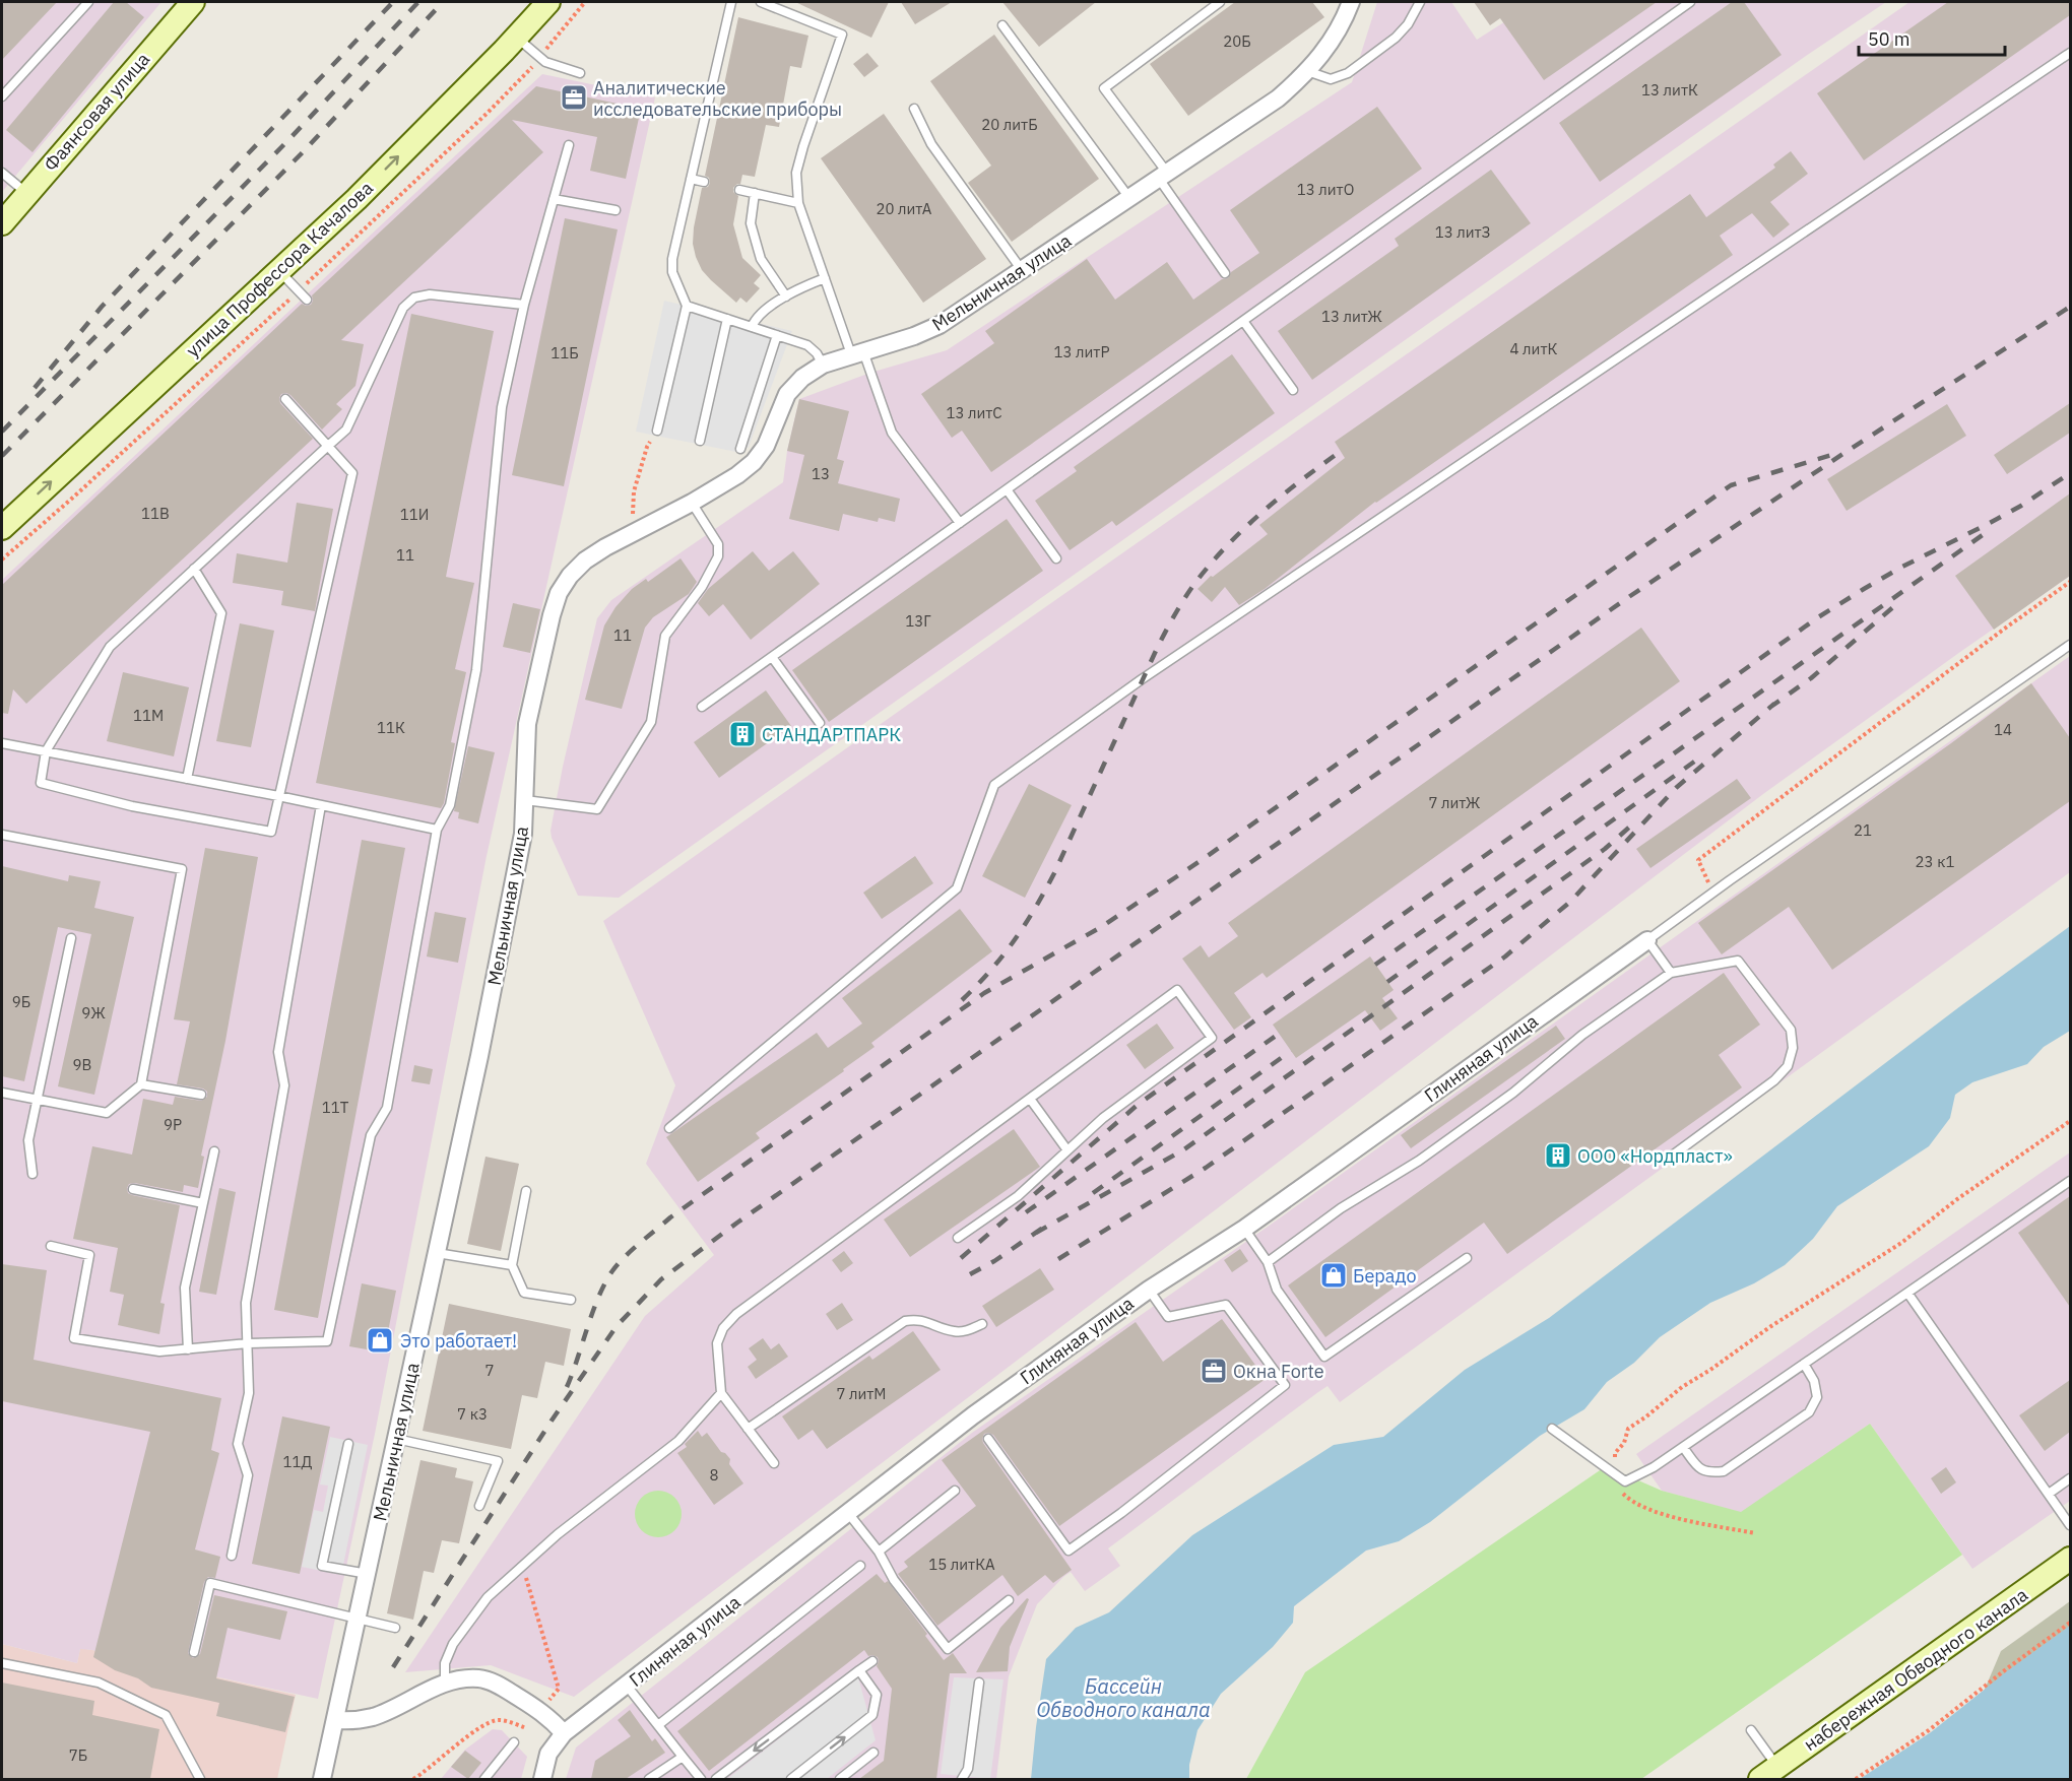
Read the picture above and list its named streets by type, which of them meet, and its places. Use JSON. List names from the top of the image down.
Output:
{
  "streets": {
    "street": [
      "Фаянсовая улица",
      "улица Профессора Качалова",
      "Мельничная улица",
      "Глиняная улица",
      "набережная Обводного канала"
    ]
  },
  "one_way": ["улица Профессора Качалова"],
  "water": ["Бассейн Обводного канала"],
  "places": {
    "office": ["Аналитические исследовательские приборы", "Окна Forte"],
    "building": ["СТАНДАРТПАРК", "ООО «Нордпласт»"],
    "shop": ["Берадо", "Это работает!"]
  },
  "house_numbers": [
    "20Б",
    "13 литК",
    "20 литБ",
    "13 литО",
    "20 литА",
    "13 литЗ",
    "13 литЖ",
    "4 литК",
    "13 литР",
    "11Б",
    "13 литС",
    "13",
    "11В",
    "11И",
    "11",
    "13Г",
    "11",
    "11М",
    "11К",
    "14",
    "7 литЖ",
    "21",
    "23 к1",
    "9Б",
    "9Ж",
    "9В",
    "11Т",
    "9Р",
    "7",
    "7 литМ",
    "7 к3",
    "11Д",
    "8",
    "15 литКА",
    "7Б"
  ],
  "scale_bar": "50 m"
}
